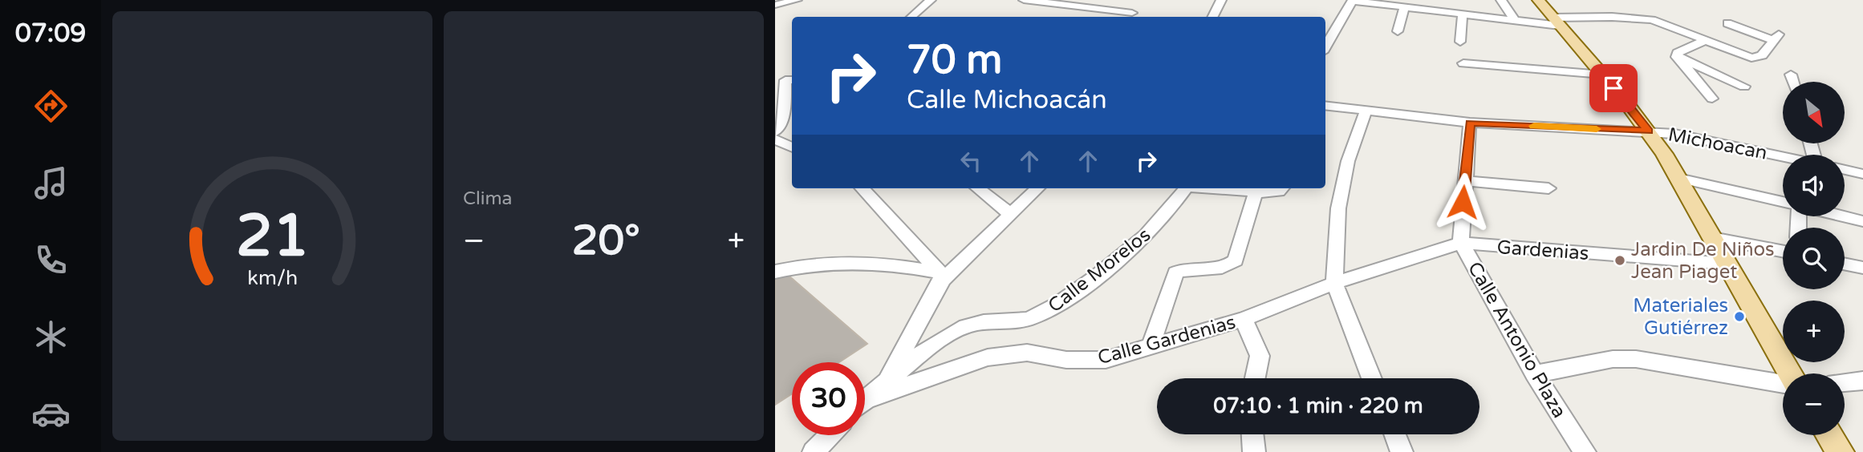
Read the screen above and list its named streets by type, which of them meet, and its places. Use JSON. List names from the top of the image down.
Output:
{
  "streets": {
    "street": [
      "Michoacan",
      "Gardenias",
      "Calle Morelos",
      "Calle Gardenias",
      "Calle Antonio Plaza"
    ]
  },
  "crossings": [
    ["Gardenias", "Calle Gardenias"],
    ["Gardenias", "Calle Antonio Plaza"],
    ["Calle Morelos", "Calle Gardenias"],
    ["Calle Gardenias", "Calle Antonio Plaza"]
  ],
  "places": ["Jardin De Niños Jean Piaget", "Materiales Gutiérrez"],
  "north": "bottom right",
  "page": {
    "tabs": "07:09",
    "tile": "Clima",
    "turn": ["70 m", "Calle Michoacán"],
    "map_buttons": ["+", "−"],
    "heat": ["−", "20°", "+"],
    "limit": "30",
    "trip": "07:10 · 1 min · 220 m",
    "gauge": ["21", "km/h"]
  }
}
